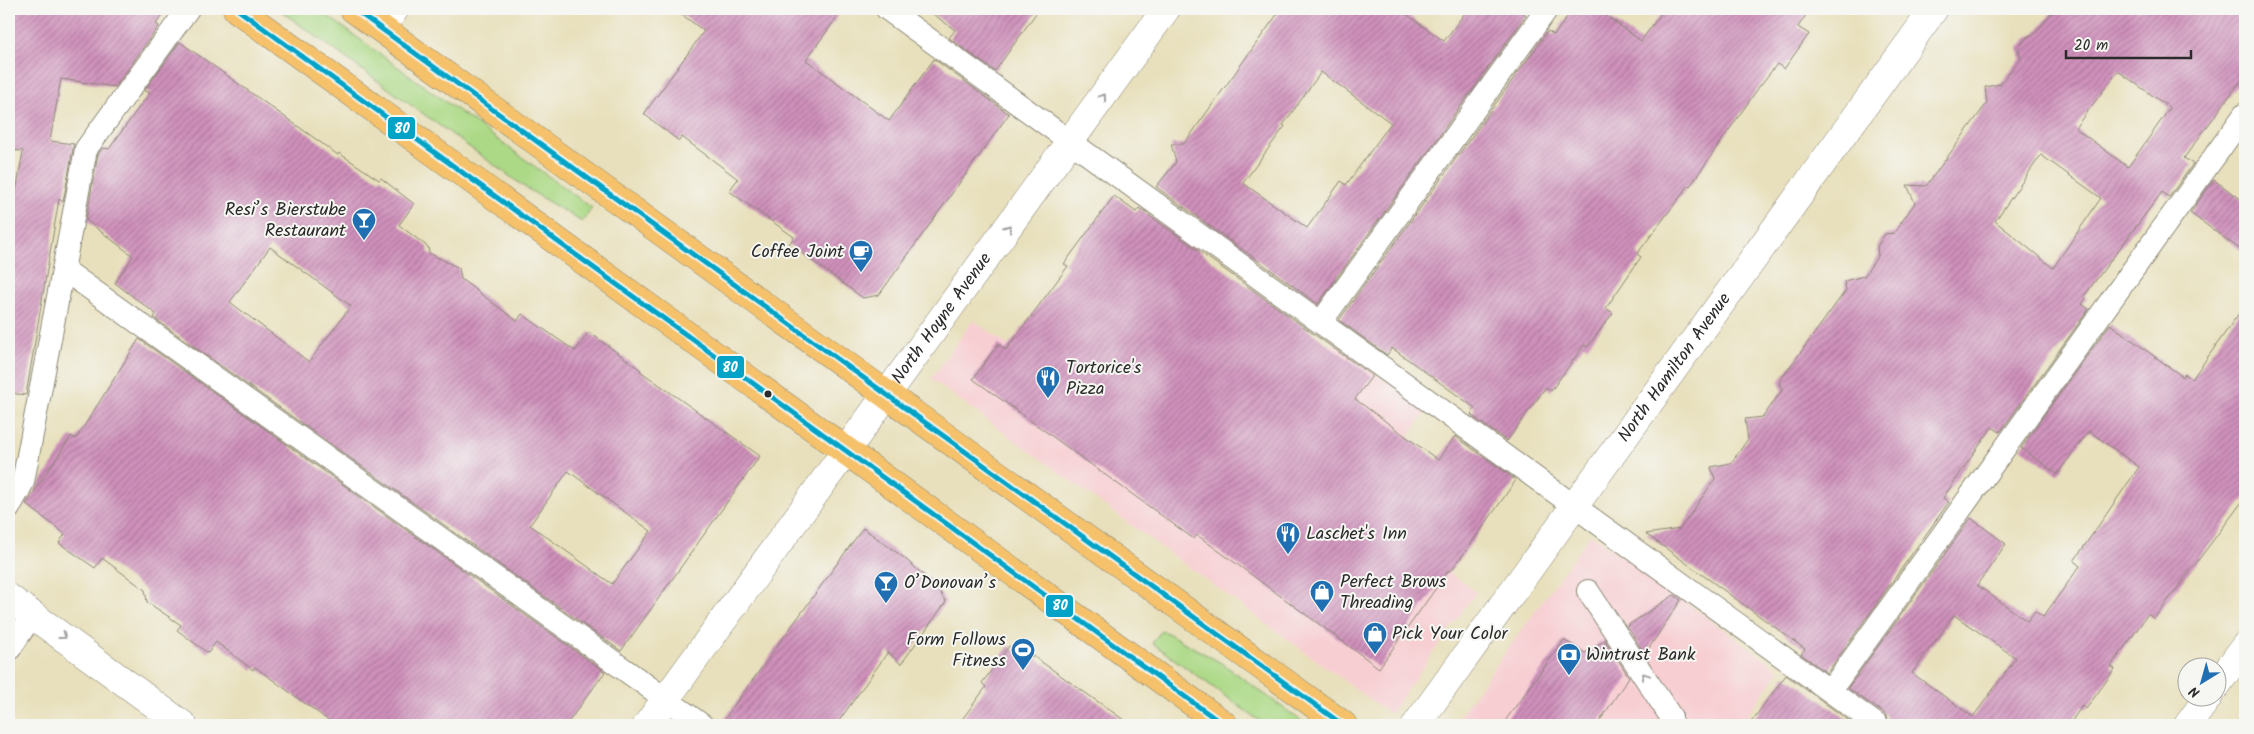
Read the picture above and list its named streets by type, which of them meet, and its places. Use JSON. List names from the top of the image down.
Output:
{
  "streets": {
    "street": ["North Hoyne Avenue", "North Hamilton Avenue"]
  },
  "one_way": ["North Hoyne Avenue"],
  "places": {
    "bar": ["Resi’s Bierstube Restaurant", "O’Donovan’s"],
    "cafe": ["Coffee Joint"],
    "restaurant": ["Tortorice's Pizza", "Laschet's Inn"],
    "shop": ["Perfect Brows Threading", "Pick Your Color"],
    "sports": ["Form Follows Fitness"],
    "bank": ["Wintrust Bank"]
  },
  "lines": ["transit line 80"],
  "scale_bar": "20 m",
  "north": "bottom left"
}
